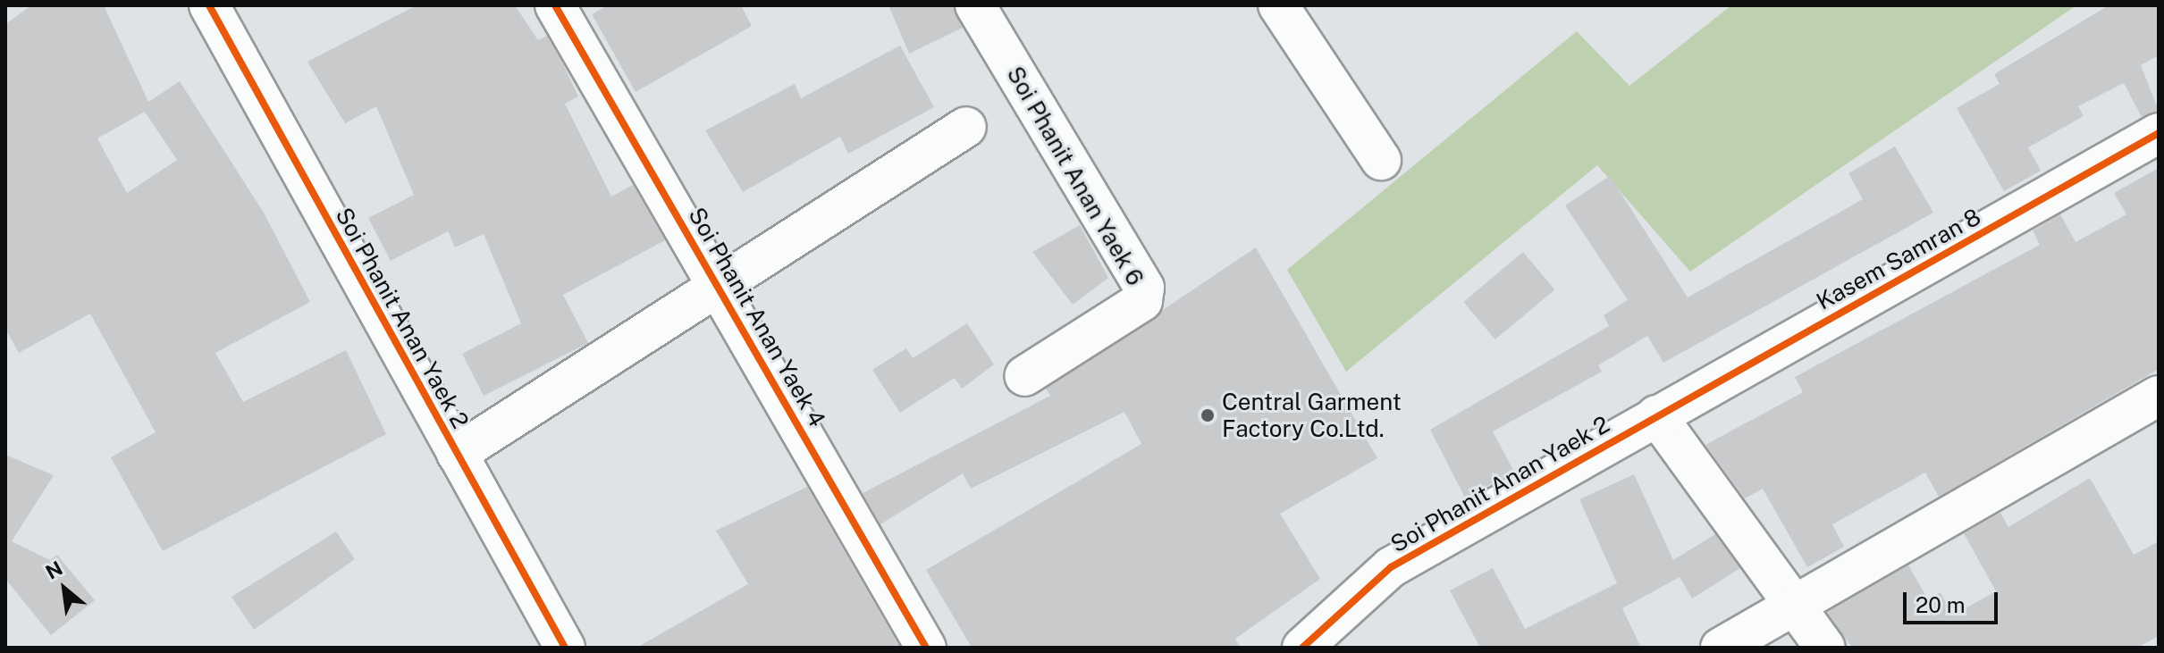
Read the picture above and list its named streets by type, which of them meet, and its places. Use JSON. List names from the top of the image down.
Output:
{
  "streets": {
    "street": [
      "Soi Phanit Anan Yaek 6",
      "Kasem Samran 8",
      "Soi Phanit Anan Yaek 4",
      "Soi Phanit Anan Yaek 2"
    ]
  },
  "crossings": [
    ["Kasem Samran 8", "Soi Phanit Anan Yaek 2"]
  ],
  "places": ["Central Garment Factory Co.Ltd."],
  "scale_bar": "20 m",
  "north": "top left"
}
